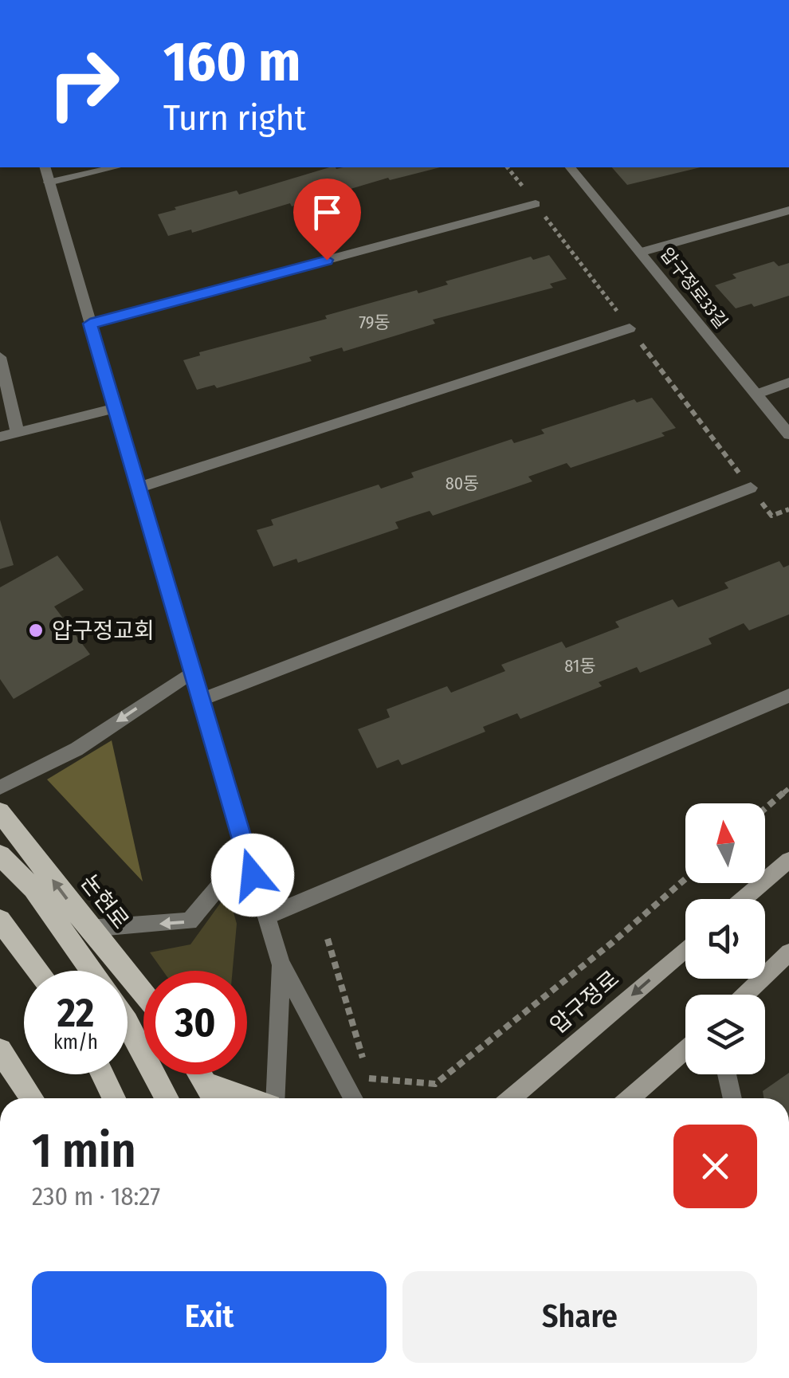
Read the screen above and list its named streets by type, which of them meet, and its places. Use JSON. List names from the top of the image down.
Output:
{
  "streets": {
    "main road": ["논현로", "압구정로"],
    "street": ["압구정로33길"]
  },
  "places": ["압구정교회"],
  "house_numbers": ["79동", "80동", "81동"],
  "north": "top",
  "page": {
    "turn": ["160 m", "Turn right"],
    "speed": "22 km/h",
    "limit": "30",
    "heading": ["1 min", "230 m · 18:27"],
    "buttons": ["Exit", "Share"]
  }
}
